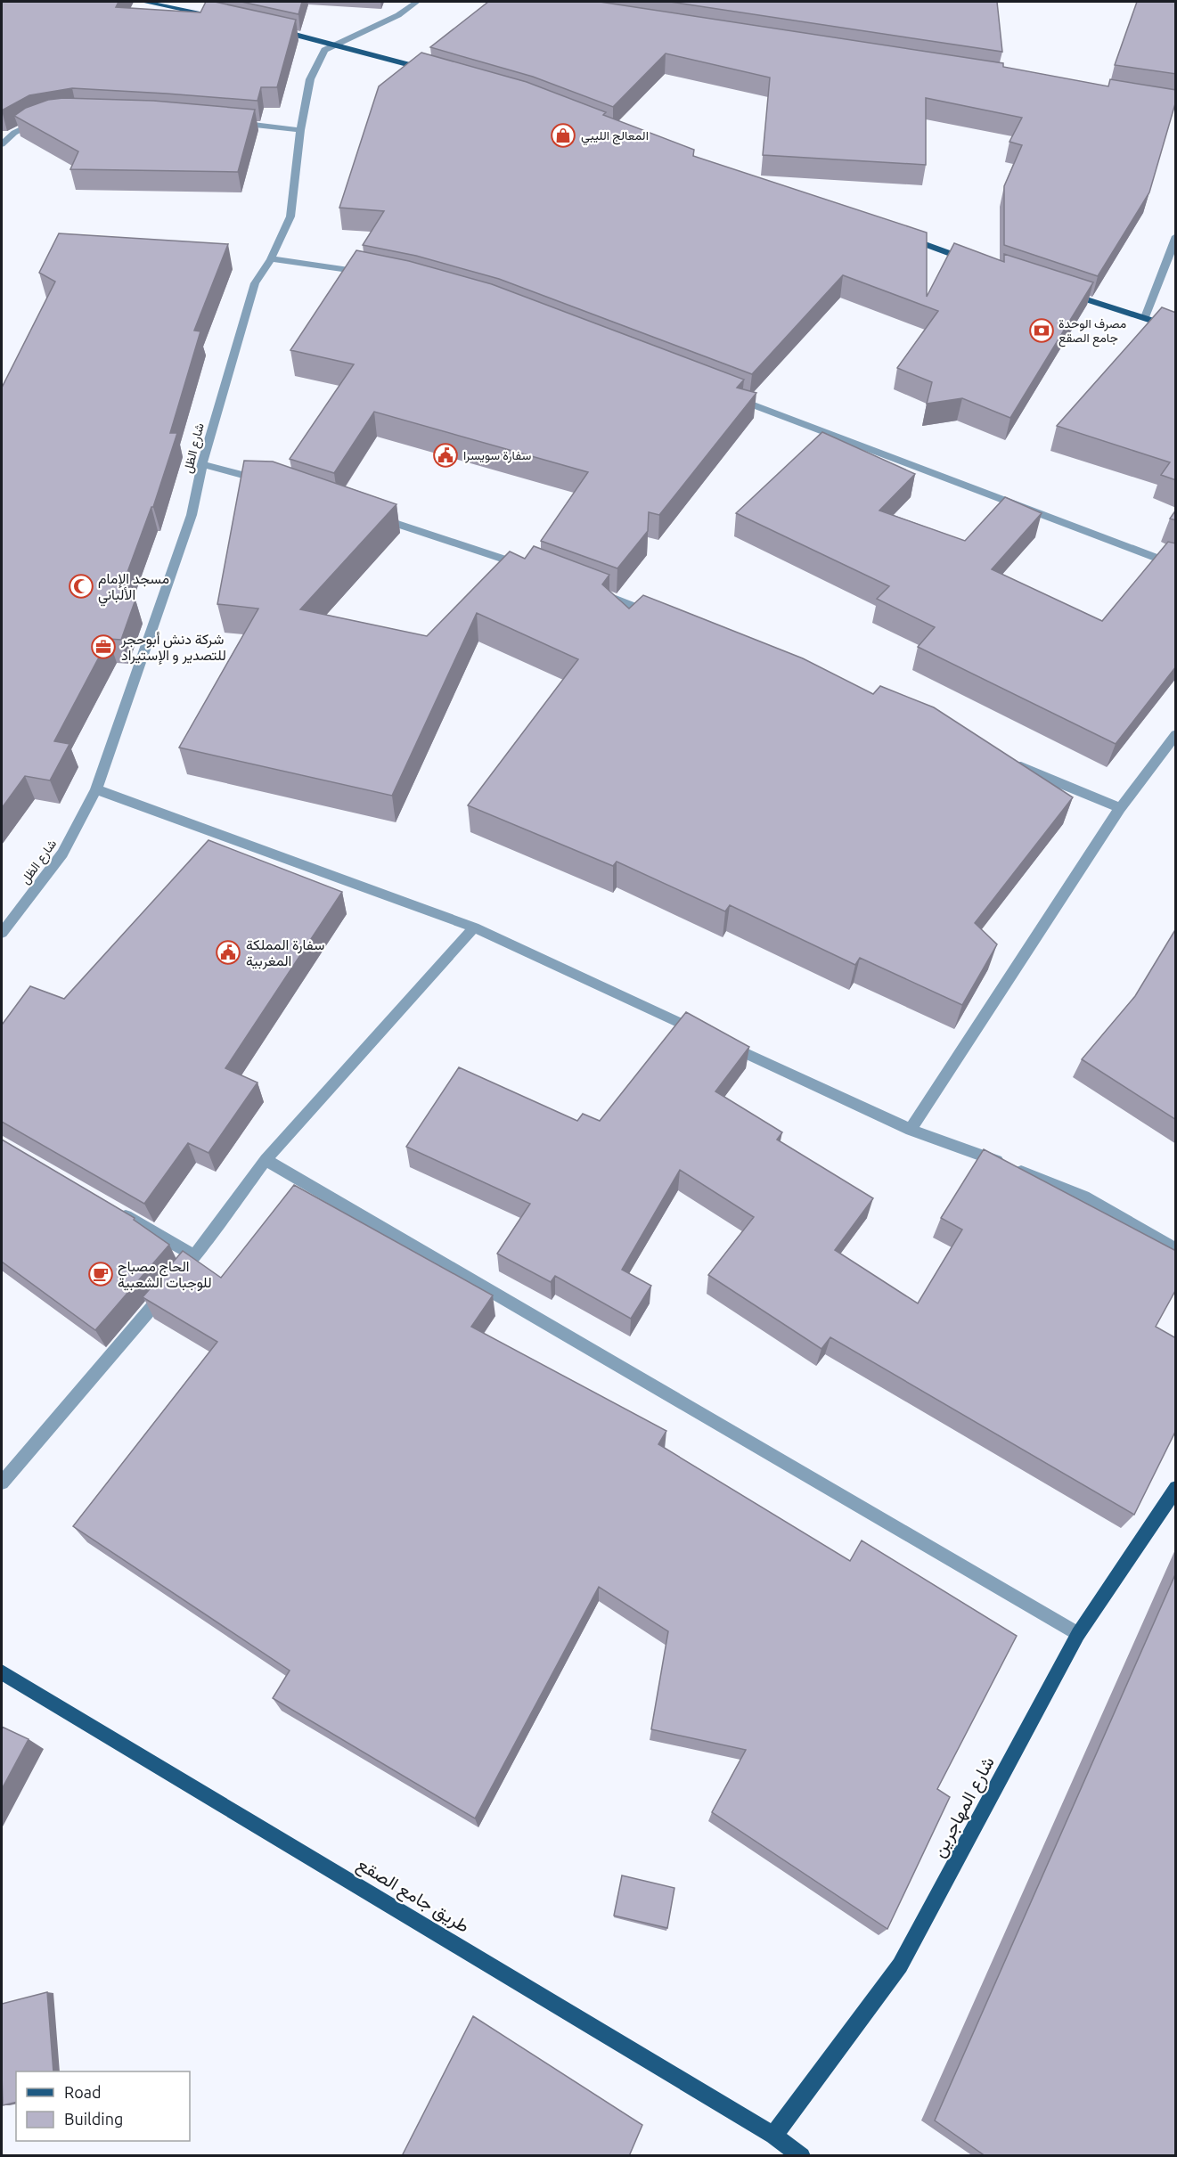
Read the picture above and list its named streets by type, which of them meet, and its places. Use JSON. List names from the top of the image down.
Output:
{
  "streets": {
    "main road": ["شارع المهاجرين", "طريق جامع الصقع"],
    "street": ["شارع الظل"]
  },
  "crossings": [
    ["شارع المهاجرين", "طريق جامع الصقع"]
  ],
  "places": {
    "shop": ["المعالج الليبي"],
    "bank": ["مصرف الوحدة جامع الصقع"],
    "public building": ["سفارة سويسرا", "سفارة المملكة المغربية"],
    "mosque": ["مسجد الإمام الألباني"],
    "office": ["شركة دنش أبوحجر للتصدير و الإستيراد"],
    "cafe": ["الحاج مصباح للوجبات الشعبية"]
  },
  "legend": ["Road", "Building"]
}
